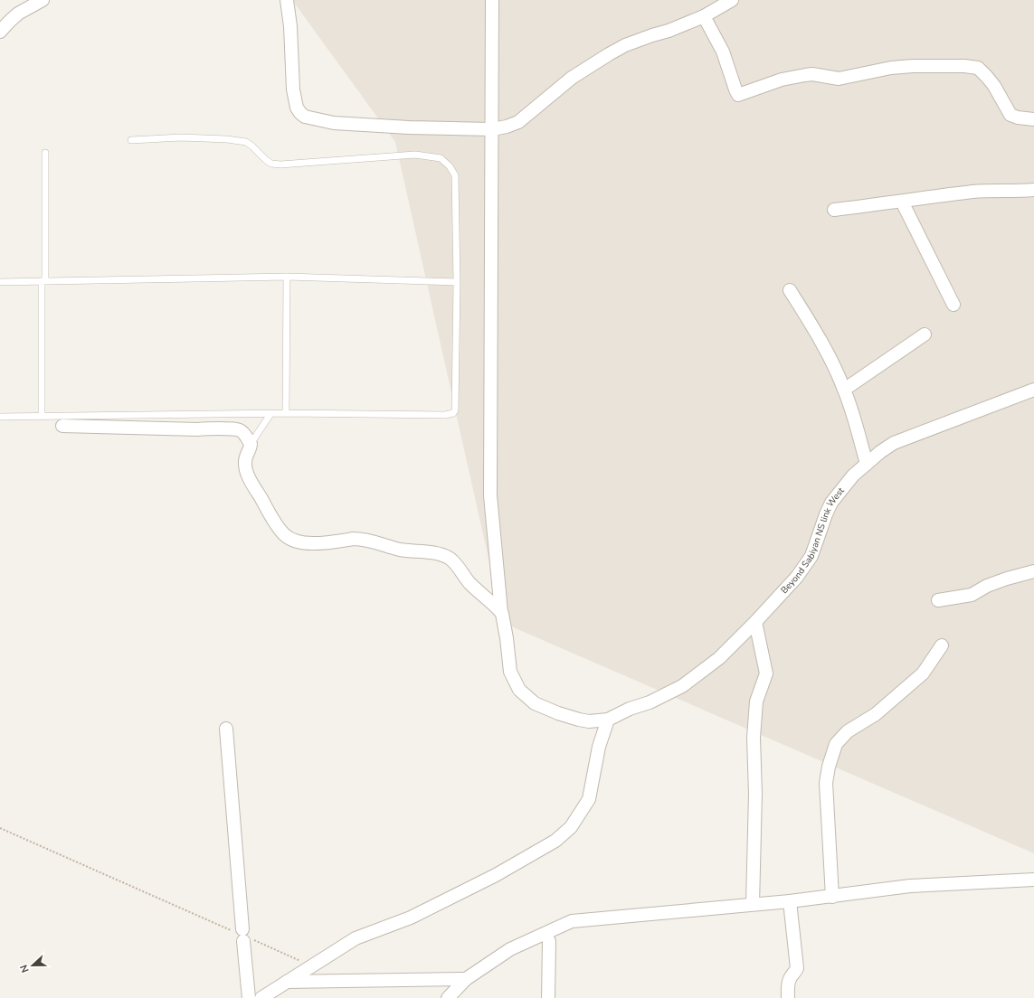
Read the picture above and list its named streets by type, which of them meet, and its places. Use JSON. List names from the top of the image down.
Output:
{
  "streets": {
    "street": ["Beyond Sabiyan NS link West"]
  },
  "north": "left"
}
